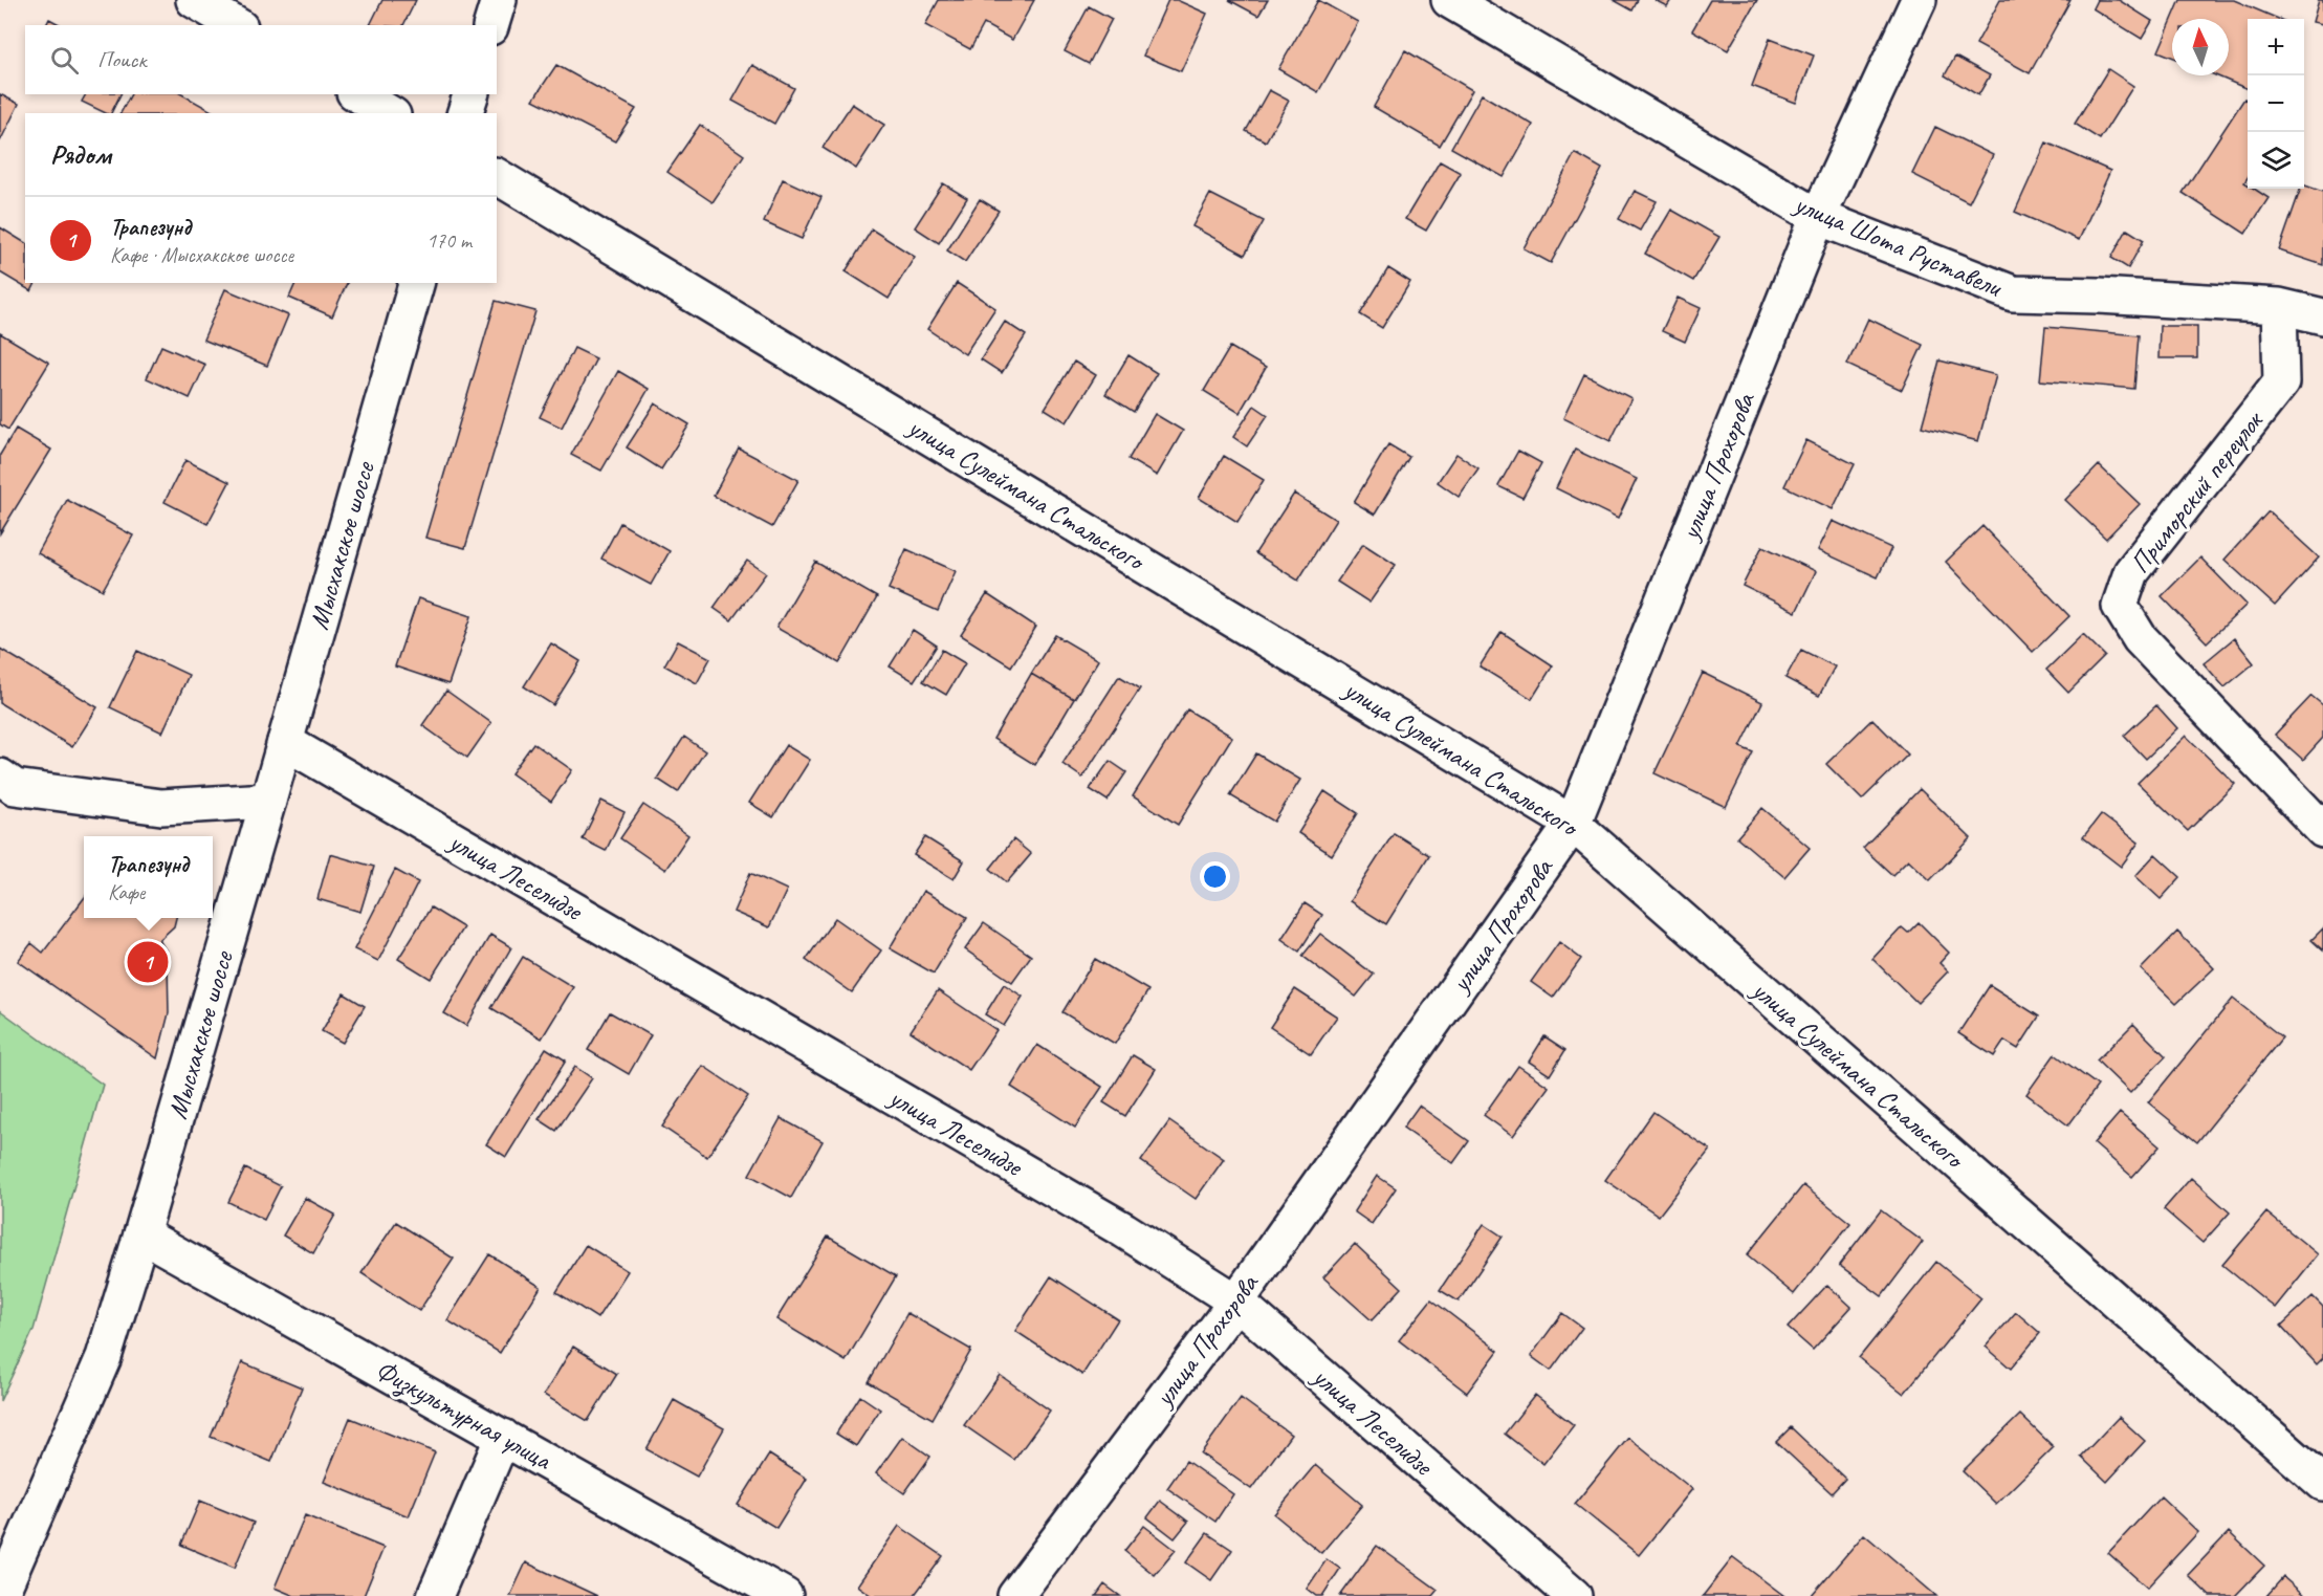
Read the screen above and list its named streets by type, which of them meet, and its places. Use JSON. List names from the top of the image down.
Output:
{
  "streets": {
    "street": [
      "улица Шота Руставели",
      "улица Прохорова",
      "Приморский переулок",
      "улица Сулеймана Стальского",
      "Мысхакское шоссе",
      "улица Леселидзе",
      "Физкультурная улица"
    ]
  },
  "crossings": [
    ["улица Шота Руставели", "улица Прохорова"],
    ["улица Шота Руставели", "Приморский переулок"],
    ["улица Прохорова", "улица Сулеймана Стальского"],
    ["улица Прохорова", "улица Леселидзе"],
    ["Мысхакское шоссе", "улица Леселидзе"],
    ["Мысхакское шоссе", "Физкультурная улица"]
  ],
  "north": "top",
  "page": {
    "map_buttons": ["+", "−"],
    "search": "Поиск",
    "heading": "Рядом",
    "list": [
      {
        "mark": "1",
        "name": "Трапезунд",
        "note": "Кафе · Мысхакское шоссе",
        "value": "170 m"
      }
    ],
    "popup": ["Трапезунд", "Кафе"],
    "pins": "1"
  }
}
